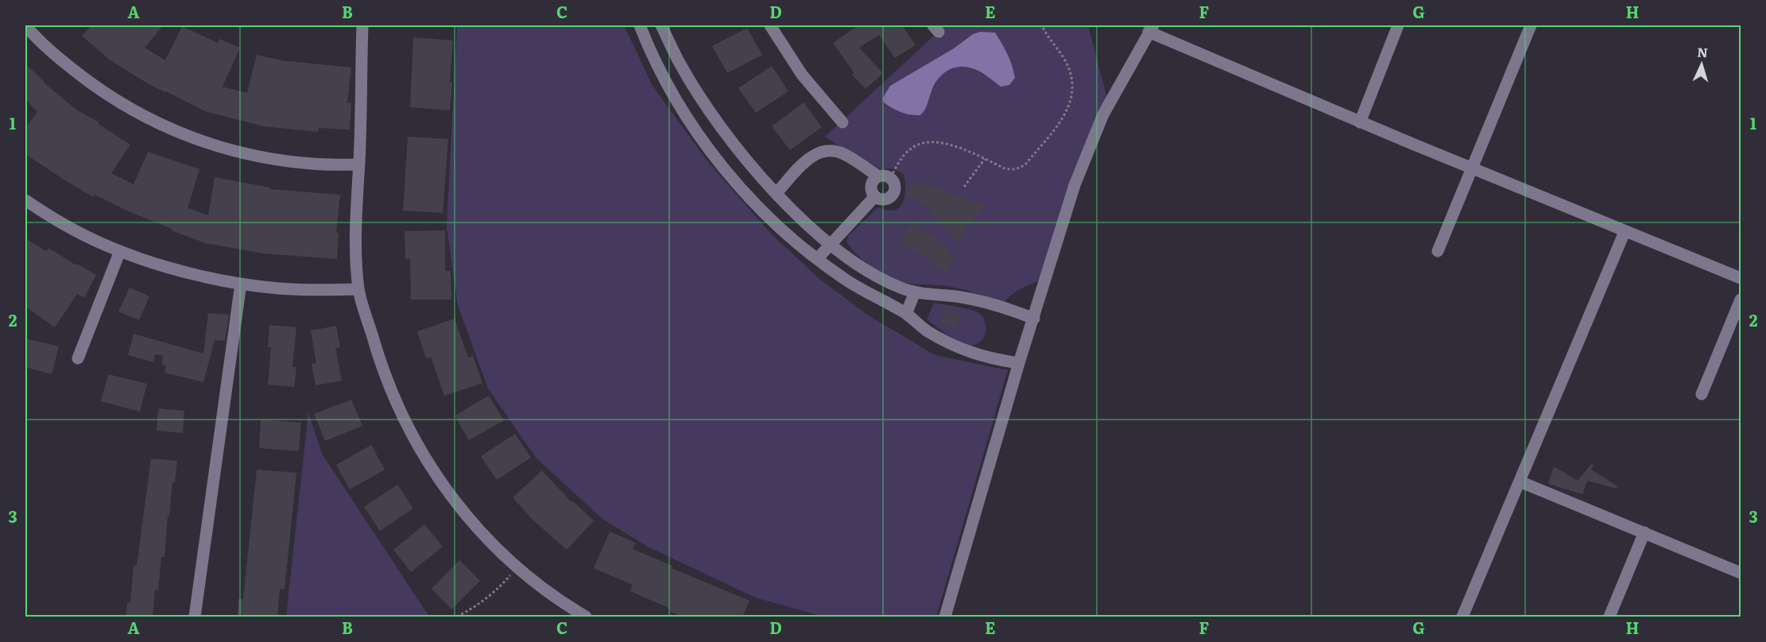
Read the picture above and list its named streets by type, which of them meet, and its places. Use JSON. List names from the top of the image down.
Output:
{
  "north": "top",
  "grid": {
    "columns": [
      "A",
      "B",
      "C",
      "D",
      "E",
      "F",
      "G",
      "H"
    ],
    "rows": ["1", "2", "3"]
  }
}
